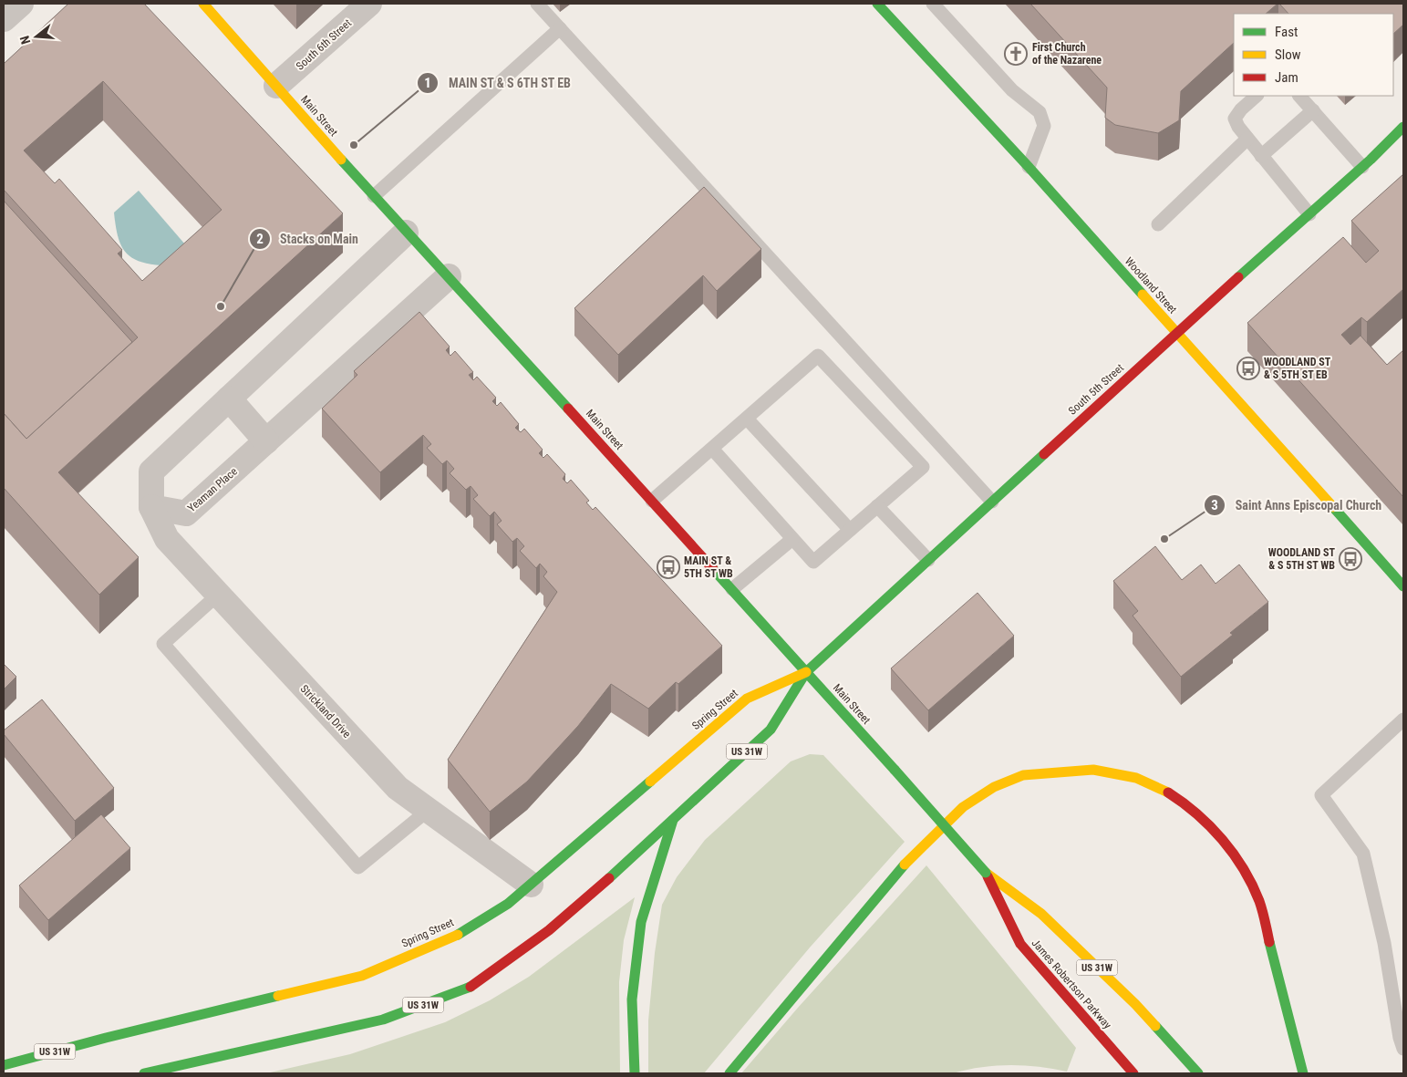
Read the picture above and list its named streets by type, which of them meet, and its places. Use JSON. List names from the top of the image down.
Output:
{
  "streets": {
    "main road": [
      "Main Street",
      "Woodland Street",
      "South 5th Street",
      "Spring Street",
      "US 31W",
      "James Robertson Parkway"
    ],
    "street": ["South 6th Street", "Yeaman Place", "Strickland Drive"]
  },
  "crossings": [
    ["South 6th Street", "Main Street"],
    ["Main Street", "South 5th Street"],
    ["Main Street", "Yeaman Place"],
    ["Main Street", "Spring Street"],
    ["Main Street", "US 31W"],
    ["Main Street", "James Robertson Parkway"],
    ["Woodland Street", "South 5th Street"],
    ["South 5th Street", "Spring Street"],
    ["South 5th Street", "US 31W"],
    ["Yeaman Place", "Strickland Drive"],
    ["Spring Street", "Strickland Drive"],
    ["Spring Street", "US 31W"],
    ["US 31W", "James Robertson Parkway"]
  ],
  "places": {
    "church": ["First Church of the Nazarene"],
    "other": ["MAIN ST & S 6TH ST EB", "Stacks on Main", "Saint Anns Episcopal Church"],
    "bus stop": ["WOODLAND ST & S 5TH ST EB", "WOODLAND ST & S 5TH ST WB", "MAIN ST & 5TH ST WB"]
  },
  "legend": ["Fast", "Slow", "Jam"],
  "north": "left"
}
